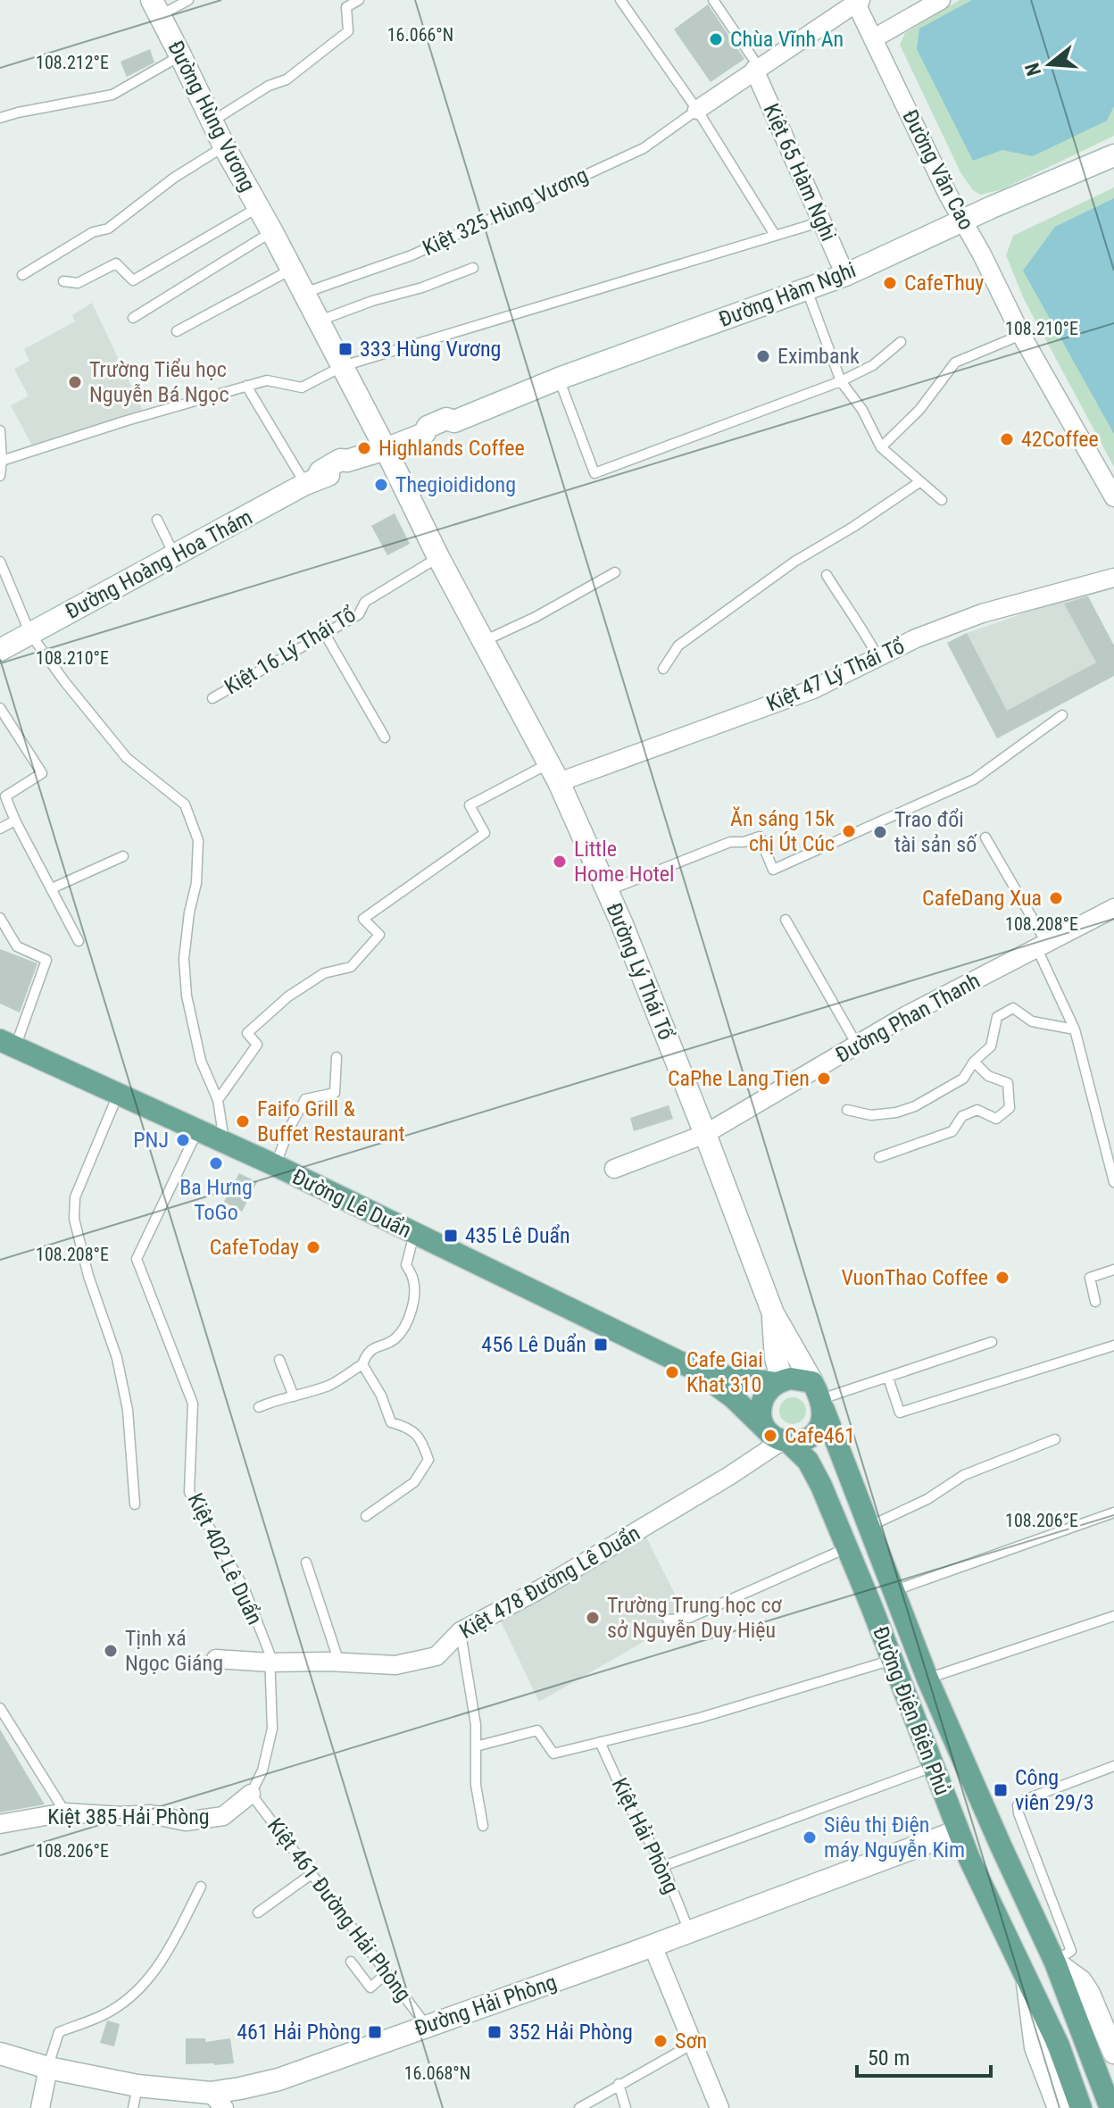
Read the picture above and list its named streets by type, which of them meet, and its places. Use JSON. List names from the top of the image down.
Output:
{
  "streets": {
    "main road": ["Đường Lê Duẩn", "Đường Điện Biên Phủ"],
    "street": [
      "Đường Hùng Vương",
      "Đường Văn Cao",
      "Kiệt 65 Hàm Nghi",
      "Đường Hàm Nghi",
      "Đường Hoàng Hoa Thám",
      "Kiệt 47 Lý Thái Tổ",
      "Đường Lý Thái Tổ",
      "Đường Phan Thanh",
      "Kiệt 478 Đường Lê Duẩn",
      "Kiệt 385 Hải Phòng",
      "Đường Hải Phòng"
    ],
    "lane": [
      "Kiệt 325 Hùng Vương",
      "Kiệt 16 Lý Thái Tổ",
      "Kiệt 402 Lê Duẩn",
      "Kiệt Hải Phòng",
      "Kiệt 461 Đường Hải Phòng"
    ]
  },
  "crossings": [
    ["Đường Hùng Vương", "Kiệt 325 Hùng Vương"],
    ["Đường Hùng Vương", "Đường Hàm Nghi"],
    ["Đường Hùng Vương", "Đường Hoàng Hoa Thám"],
    ["Đường Hùng Vương", "Đường Lý Thái Tổ"],
    ["Đường Văn Cao", "Đường Hàm Nghi"],
    ["Kiệt 65 Hàm Nghi", "Đường Hàm Nghi"],
    ["Đường Hàm Nghi", "Đường Hoàng Hoa Thám"],
    ["Đường Hàm Nghi", "Đường Lý Thái Tổ"],
    ["Đường Hoàng Hoa Thám", "Đường Lý Thái Tổ"],
    ["Kiệt 16 Lý Thái Tổ", "Đường Lý Thái Tổ"],
    ["Kiệt 47 Lý Thái Tổ", "Đường Lý Thái Tổ"],
    ["Đường Lý Thái Tổ", "Đường Phan Thanh"],
    ["Đường Lý Thái Tổ", "Đường Lê Duẩn"],
    ["Đường Lý Thái Tổ", "Kiệt 478 Đường Lê Duẩn"],
    ["Đường Lý Thái Tổ", "Đường Điện Biên Phủ"],
    ["Đường Lê Duẩn", "Kiệt 402 Lê Duẩn"],
    ["Đường Lê Duẩn", "Kiệt 478 Đường Lê Duẩn"],
    ["Đường Lê Duẩn", "Đường Điện Biên Phủ"],
    ["Kiệt 402 Lê Duẩn", "Kiệt 478 Đường Lê Duẩn"],
    ["Kiệt 402 Lê Duẩn", "Kiệt 385 Hải Phòng"],
    ["Kiệt 402 Lê Duẩn", "Kiệt 461 Đường Hải Phòng"],
    ["Kiệt 478 Đường Lê Duẩn", "Đường Điện Biên Phủ"],
    ["Đường Điện Biên Phủ", "Đường Hải Phòng"],
    ["Kiệt 385 Hải Phòng", "Kiệt 461 Đường Hải Phòng"],
    ["Kiệt Hải Phòng", "Đường Hải Phòng"],
    ["Kiệt 461 Đường Hải Phòng", "Đường Hải Phòng"]
  ],
  "places": {
    "other": [
      "Chùa Vĩnh An",
      "CafeThuy",
      "Eximbank",
      "Trường Tiểu học Nguyễn Bá Ngọc",
      "42Coffee",
      "Highlands Coffee",
      "Thegioididong",
      "Ăn sáng 15k chị Út Cúc",
      "Trao đổi tài sản số",
      "Little Home Hotel",
      "CafeDang Xua",
      "CaPhe Lang Tien",
      "Faifo Grill & Buffet Restaurant",
      "PNJ",
      "Ba Hưng ToGo",
      "CafeToday",
      "VuonThao Coffee",
      "Cafe Giai Khat 310",
      "Cafe461",
      "Trường Trung học cơ sở Nguyễn Duy Hiệu",
      "Tịnh xá Ngọc Giáng",
      "Siêu thị Điện máy Nguyễn Kim",
      "Sơn"
    ],
    "transit": [
      "333 Hùng Vương",
      "435 Lê Duẩn",
      "456 Lê Duẩn",
      "Công viên 29/3",
      "461 Hải Phòng",
      "352 Hải Phòng"
    ]
  },
  "scale_bar": "50 m",
  "north": "left",
  "coordinates": [
    "16.066°N",
    "108.212°E",
    "108.210°E",
    "108.208°E",
    "108.206°E",
    "16.068°N"
  ]
}
